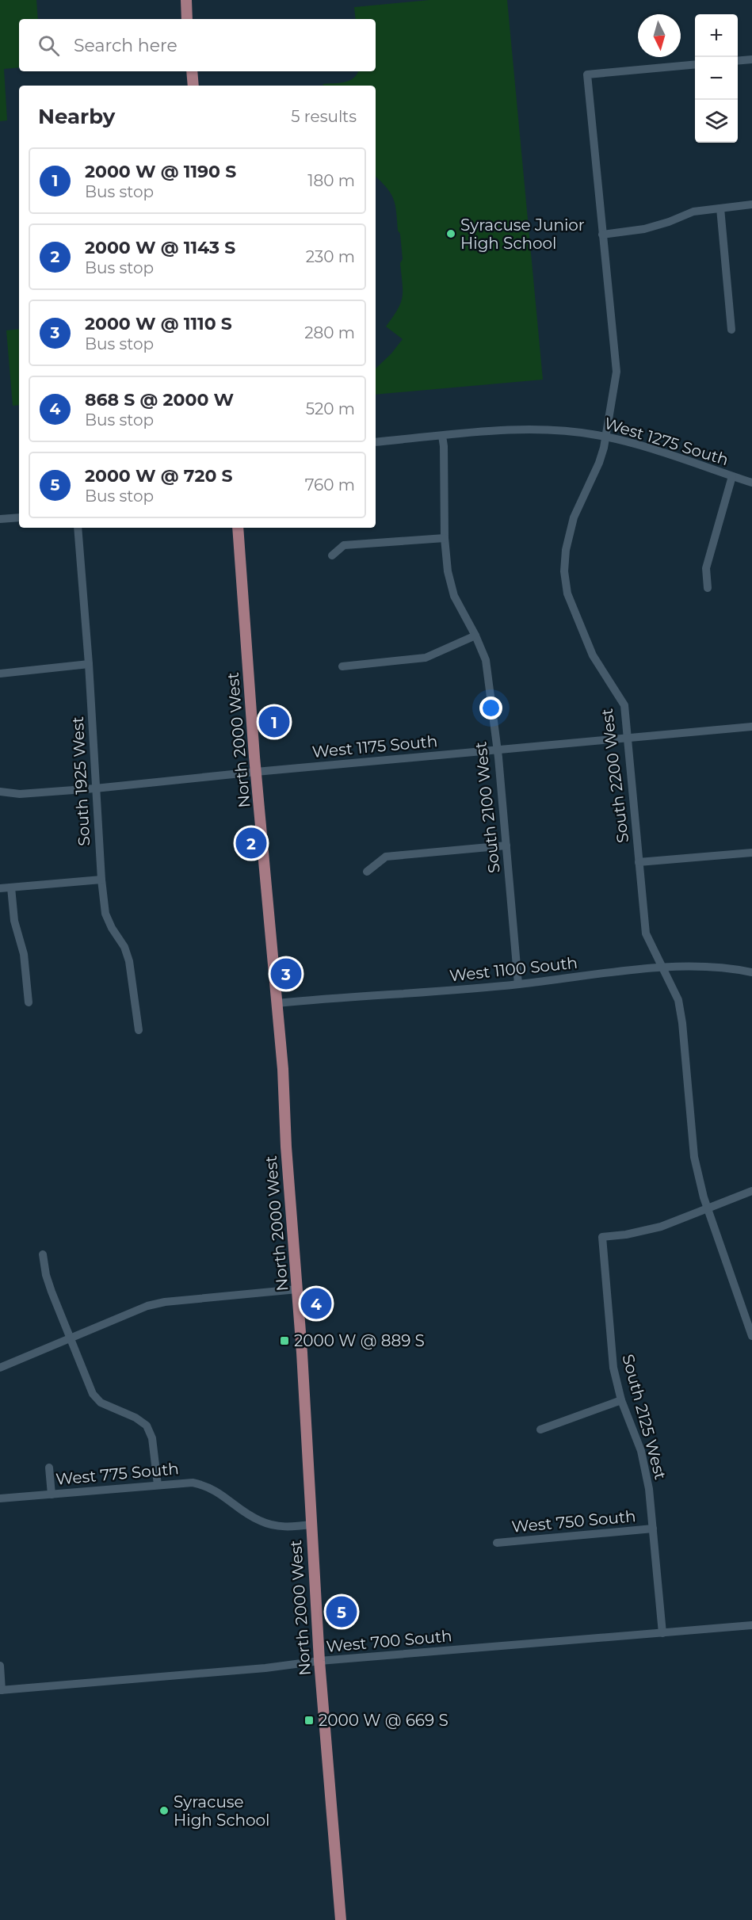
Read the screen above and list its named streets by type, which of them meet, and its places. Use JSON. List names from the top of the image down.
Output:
{
  "streets": {
    "main road": ["North 2000 West"],
    "street": [
      "West 1275 South",
      "West 1175 South",
      "South 2200 West",
      "South 1925 West",
      "South 2100 West",
      "West 1100 South",
      "South 2125 West",
      "West 775 South",
      "West 750 South",
      "West 700 South"
    ]
  },
  "crossings": [
    ["West 1275 South", "South 2200 West"],
    ["West 1275 South", "South 2100 West"],
    ["North 2000 West", "West 1175 South"],
    ["North 2000 West", "West 1100 South"],
    ["North 2000 West", "West 775 South"],
    ["North 2000 West", "West 700 South"],
    ["West 1175 South", "South 2200 West"],
    ["West 1175 South", "South 1925 West"],
    ["West 1175 South", "South 2100 West"],
    ["South 2200 West", "West 1100 South"],
    ["South 2200 West", "South 2125 West"],
    ["South 2100 West", "West 1100 South"],
    ["South 2125 West", "West 750 South"],
    ["South 2125 West", "West 700 South"]
  ],
  "places": {
    "other": ["Syracuse Junior High School", "Syracuse High School"],
    "transit": ["2000 W @ 889 S", "2000 W @ 669 S"]
  },
  "north": "bottom",
  "page": {
    "map_buttons": ["+", "−"],
    "search": "Search here",
    "heading": ["Nearby", "5 results"],
    "list": [
      {
        "mark": "1",
        "name": "2000 W @ 1190 S",
        "note": "Bus stop",
        "value": "180 m"
      },
      {
        "mark": "2",
        "name": "2000 W @ 1143 S",
        "note": "Bus stop",
        "value": "230 m"
      },
      {
        "mark": "3",
        "name": "2000 W @ 1110 S",
        "note": "Bus stop",
        "value": "280 m"
      },
      {
        "mark": "4",
        "name": "868 S @ 2000 W",
        "note": "Bus stop",
        "value": "520 m"
      },
      {
        "mark": "5",
        "name": "2000 W @ 720 S",
        "note": "Bus stop",
        "value": "760 m"
      }
    ],
    "pins": [
      "1",
      "2",
      "3",
      "4",
      "5"
    ]
  }
}
